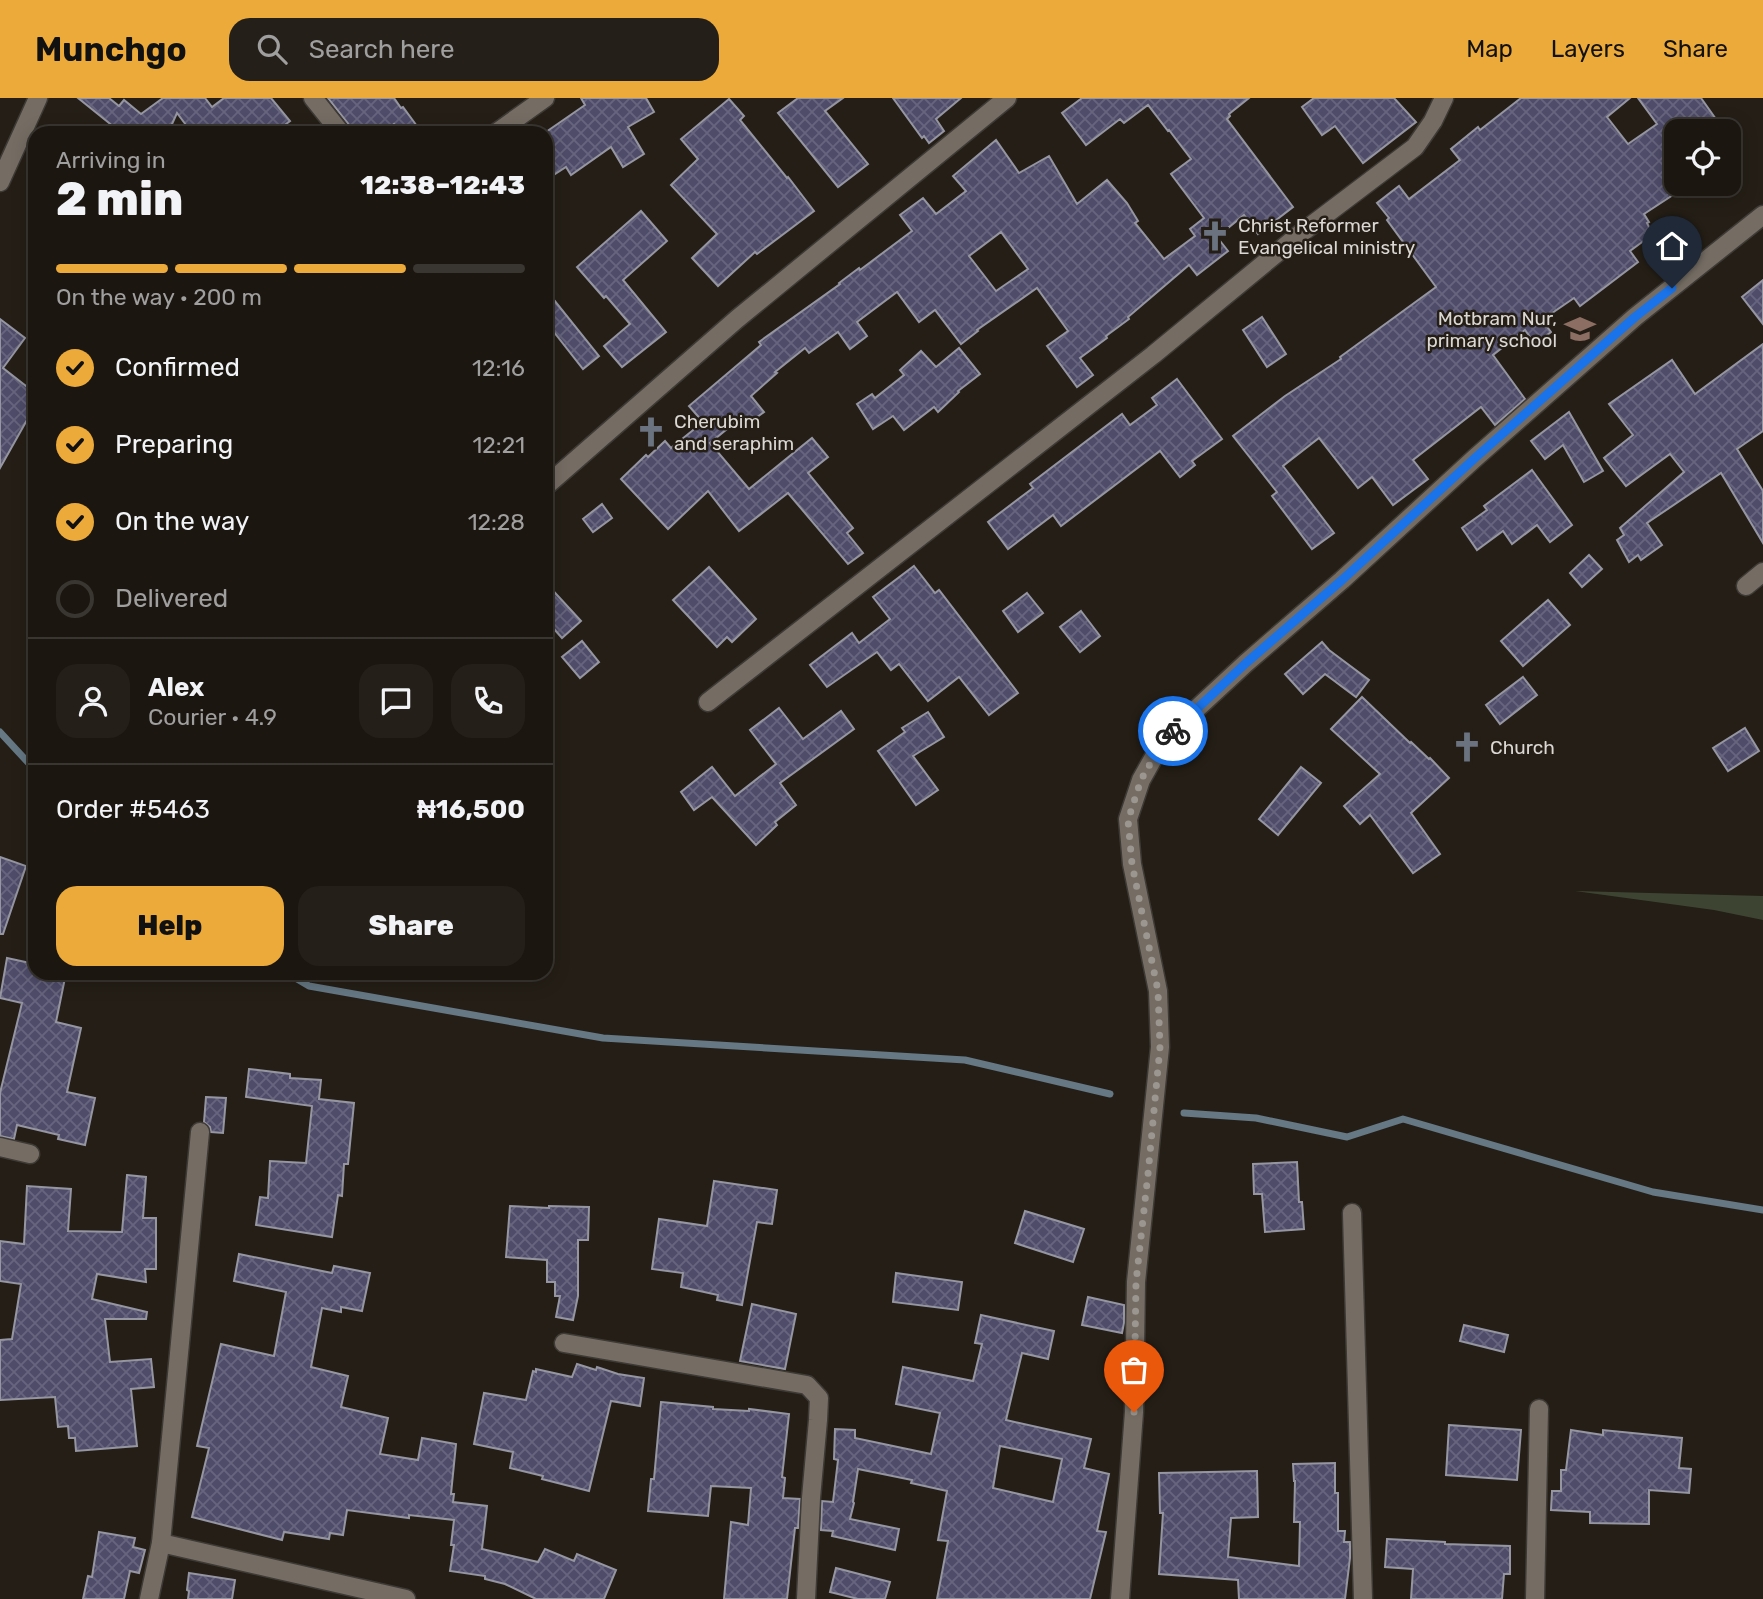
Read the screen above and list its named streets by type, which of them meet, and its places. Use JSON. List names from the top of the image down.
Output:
{
  "places": {
    "church": ["Christ Reformer Evangelical ministry", "Cherubim and seraphim", "Church"],
    "school or university": ["Motbram Nur, primary school"]
  },
  "page": {
    "header": "Munchgo",
    "search": "Search here",
    "nav": ["Map", "Layers", "Share"],
    "heading": ["2 min", "Arriving in", "12:38–12:43"],
    "panel": [
      "Alex",
      "Courier · 4.9",
      "Order #5463",
      "₦16,500"
    ],
    "bar": "On the way · 200 m",
    "list": [
      ["Confirmed", "12:16"],
      ["Preparing", "12:21"],
      ["On the way", "12:28"],
      "Delivered"
    ],
    "buttons": ["Help", "Share"]
  }
}
